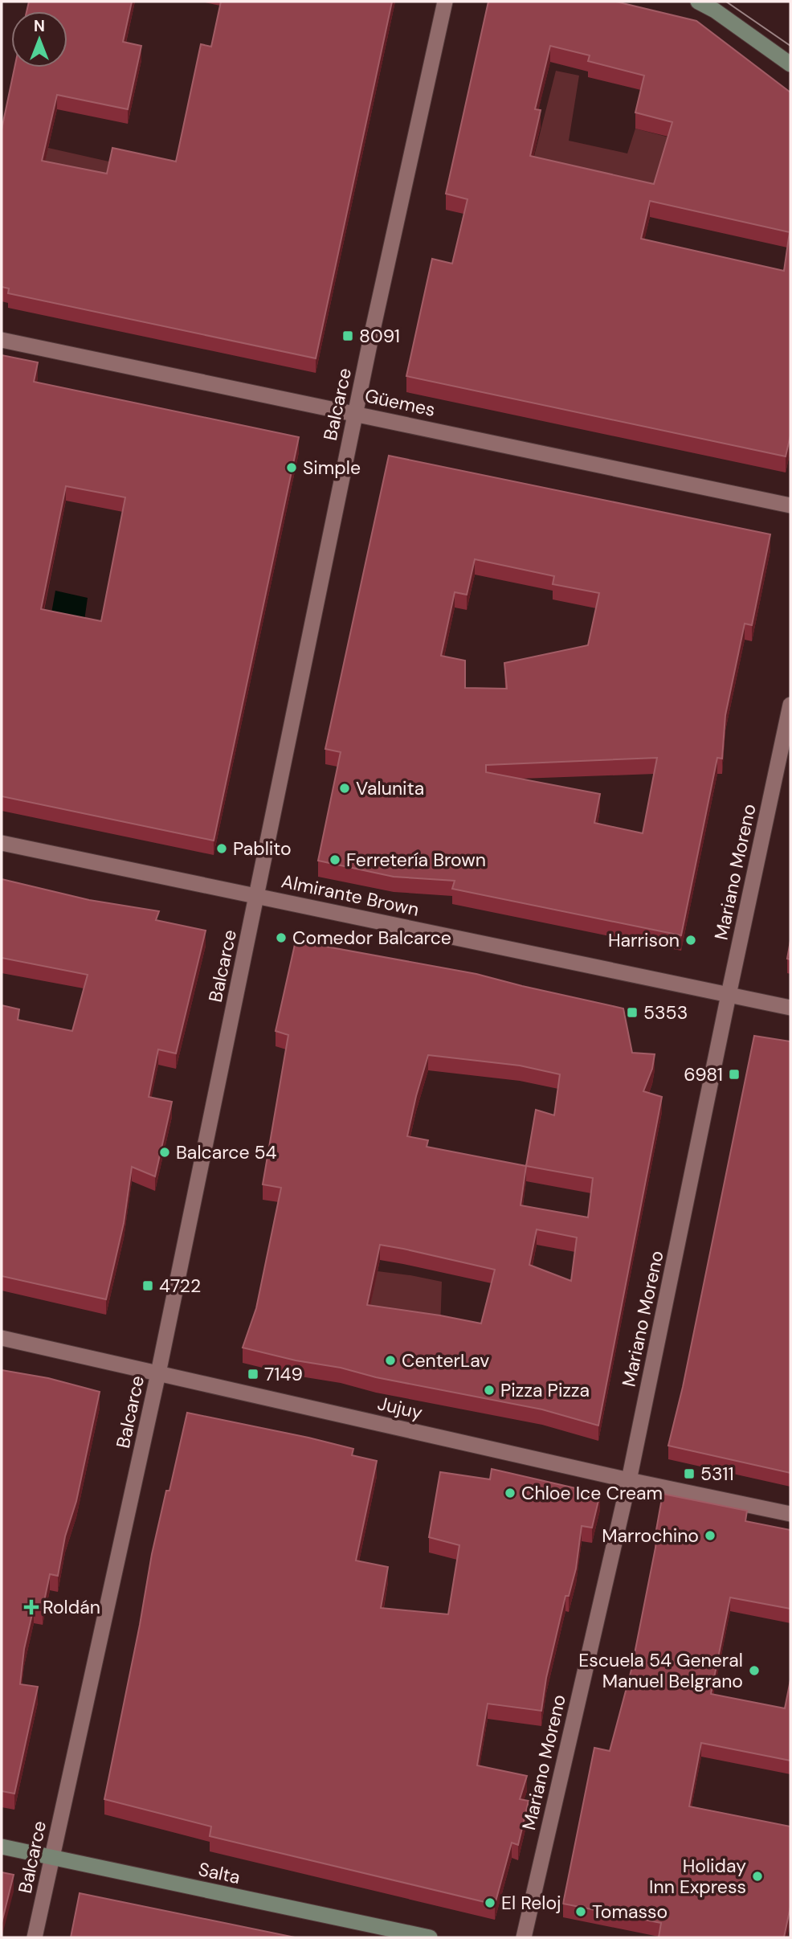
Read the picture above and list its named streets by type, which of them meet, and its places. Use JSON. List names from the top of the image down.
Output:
{
  "streets": {
    "main road": ["Salta"],
    "street": [
      "Güemes",
      "Balcarce",
      "Mariano Moreno",
      "Almirante Brown",
      "Jujuy"
    ]
  },
  "crossings": [
    ["Güemes", "Balcarce"],
    ["Balcarce", "Almirante Brown"],
    ["Balcarce", "Jujuy"],
    ["Balcarce", "Salta"],
    ["Mariano Moreno", "Almirante Brown"],
    ["Mariano Moreno", "Jujuy"]
  ],
  "places": {
    "transit": [
      "8091",
      "5353",
      "6981",
      "4722",
      "7149",
      "5311"
    ],
    "other": [
      "Simple",
      "Valunita",
      "Pablito",
      "Ferretería Brown",
      "Comedor Balcarce",
      "Harrison",
      "Balcarce 54",
      "CenterLav",
      "Pizza Pizza",
      "Chloe Ice Cream",
      "Marrochino",
      "Escuela 54 General Manuel Belgrano",
      "Holiday Inn Express",
      "El Reloj",
      "Tomasso"
    ],
    "health": ["Roldán"]
  },
  "north": "top"
}
